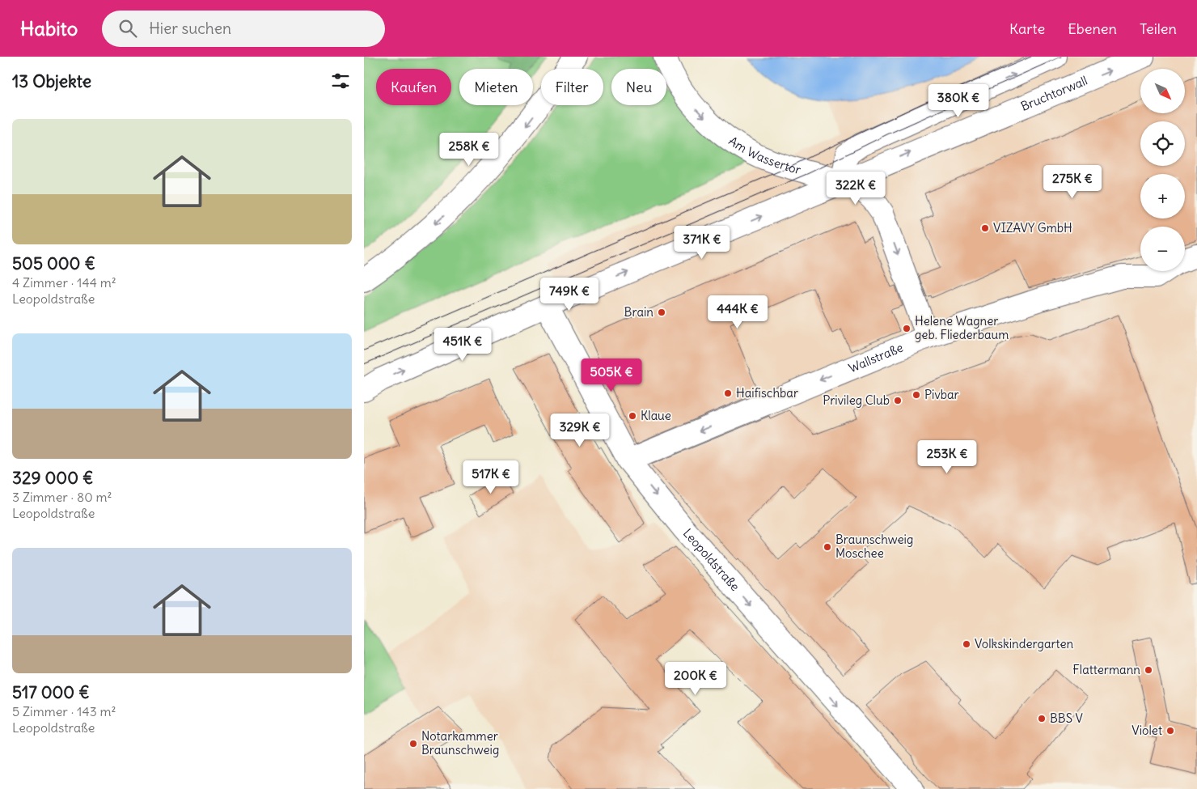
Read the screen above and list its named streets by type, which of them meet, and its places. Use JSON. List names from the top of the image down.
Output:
{
  "streets": {
    "street": [
      "Bruchtorwall",
      "Am Wassertor",
      "Wallstraße",
      "Leopoldstraße"
    ]
  },
  "crossings": [
    ["Bruchtorwall", "Am Wassertor"],
    ["Bruchtorwall", "Leopoldstraße"],
    ["Am Wassertor", "Wallstraße"],
    ["Wallstraße", "Leopoldstraße"]
  ],
  "one_way": ["Am Wassertor", "Wallstraße", "Leopoldstraße"],
  "places": [
    "VIZAVY GmbH",
    "Brain",
    "Helene Wagner geb. Fliederbaum",
    "Haifischbar",
    "Pivbar",
    "Privileg Club",
    "Klaue",
    "Braunschweig Moschee",
    "Volkskindergarten",
    "Flattermann",
    "BBS V",
    "Violet",
    "Notarkammer Braunschweig"
  ],
  "north": "bottom right",
  "page": {
    "header": "Habito",
    "search": "Hier suchen",
    "nav": ["Karte", "Ebenen", "Teilen"],
    "heading": "13 Objekte",
    "map_buttons": ["+", "−"],
    "chip": [
      "Kaufen",
      "Mieten",
      "Filter",
      "Neu"
    ],
    "price": [
      "380K €",
      "258K €",
      "275K €",
      "322K €",
      "371K €",
      "749K €",
      "444K €",
      "451K €",
      "505K €",
      "329K €",
      "253K €",
      "517K €",
      "200K €"
    ],
    "list": [
      {
        "name": "505 000 €",
        "note": "4 Zimmer · 144 m² · Leopoldstraße"
      },
      {
        "name": "329 000 €",
        "note": "3 Zimmer · 80 m² · Leopoldstraße"
      },
      {
        "name": "517 000 €",
        "note": "5 Zimmer · 143 m² · Leopoldstraße"
      }
    ]
  }
}
